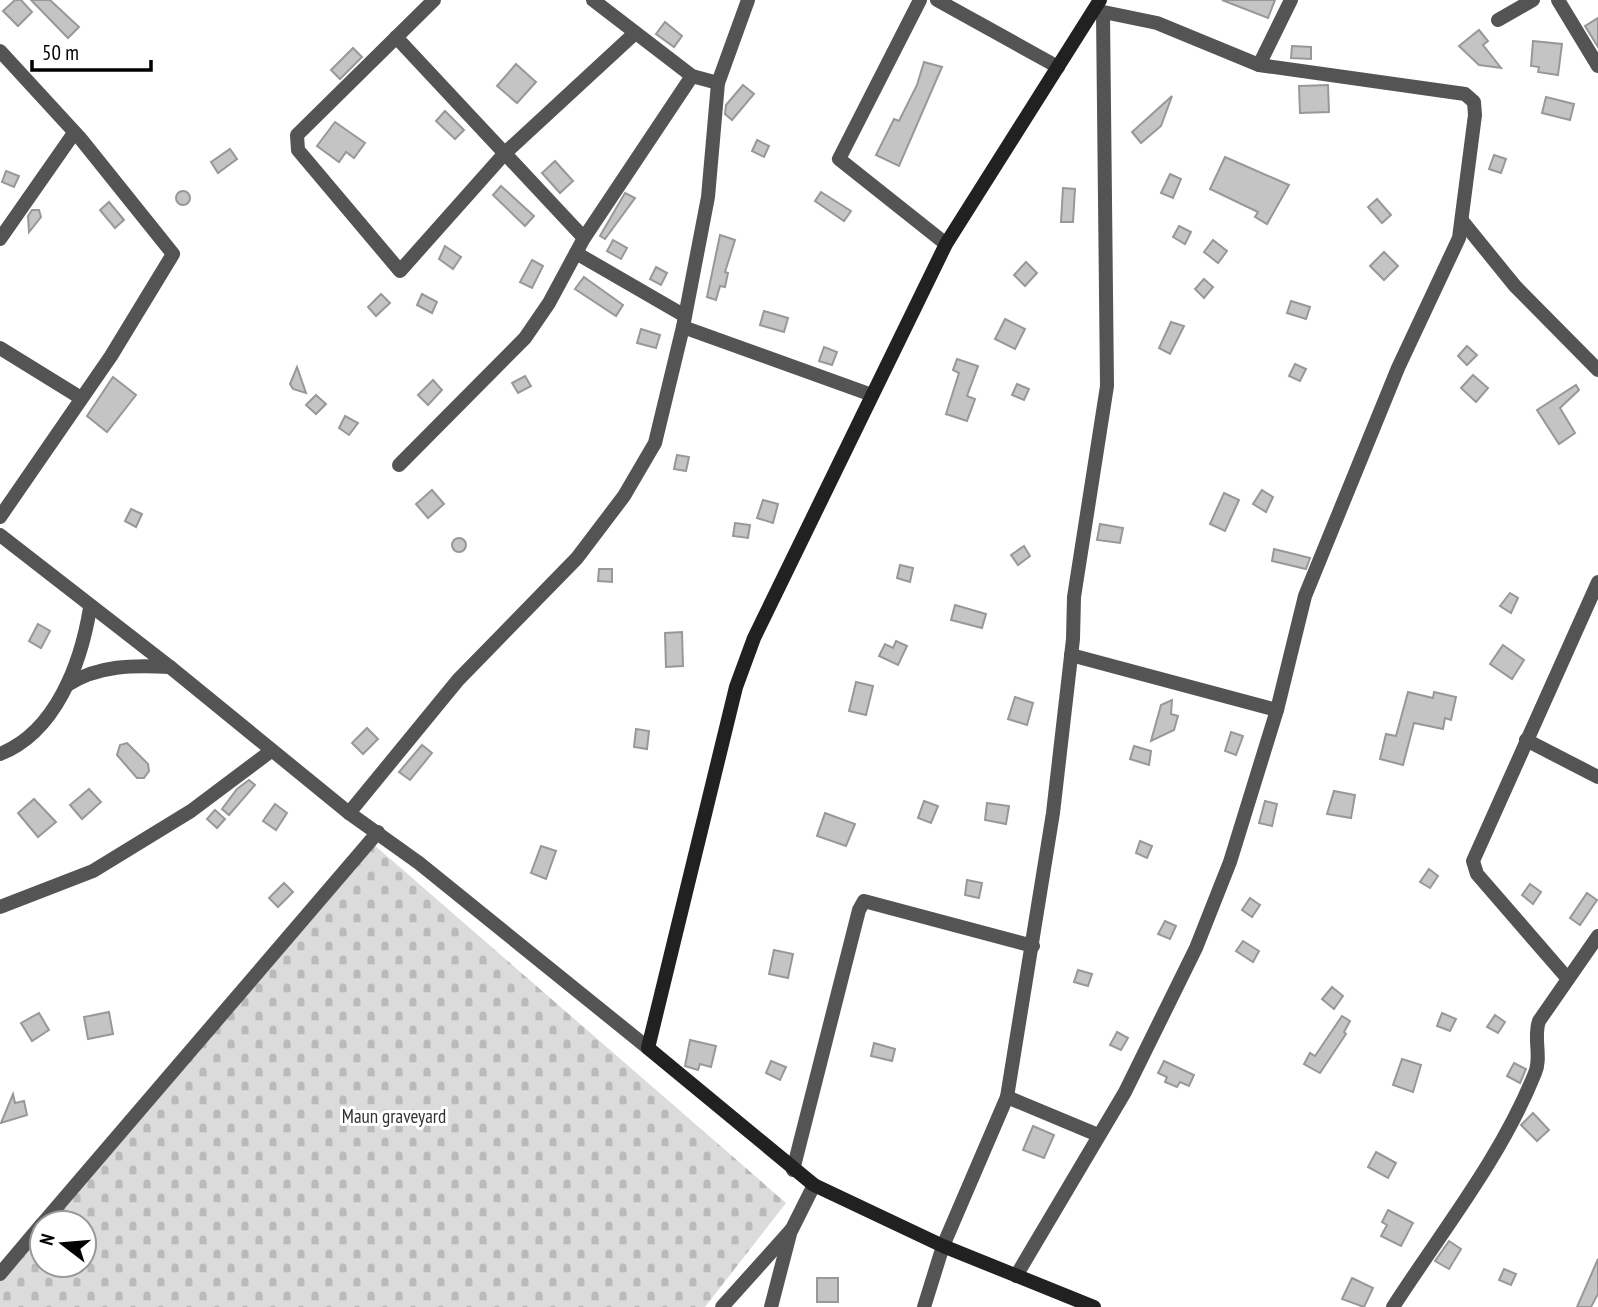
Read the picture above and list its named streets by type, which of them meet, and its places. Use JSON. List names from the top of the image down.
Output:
{
  "parks": ["Maun graveyard"],
  "scale_bar": "50 m",
  "north": "left"
}
